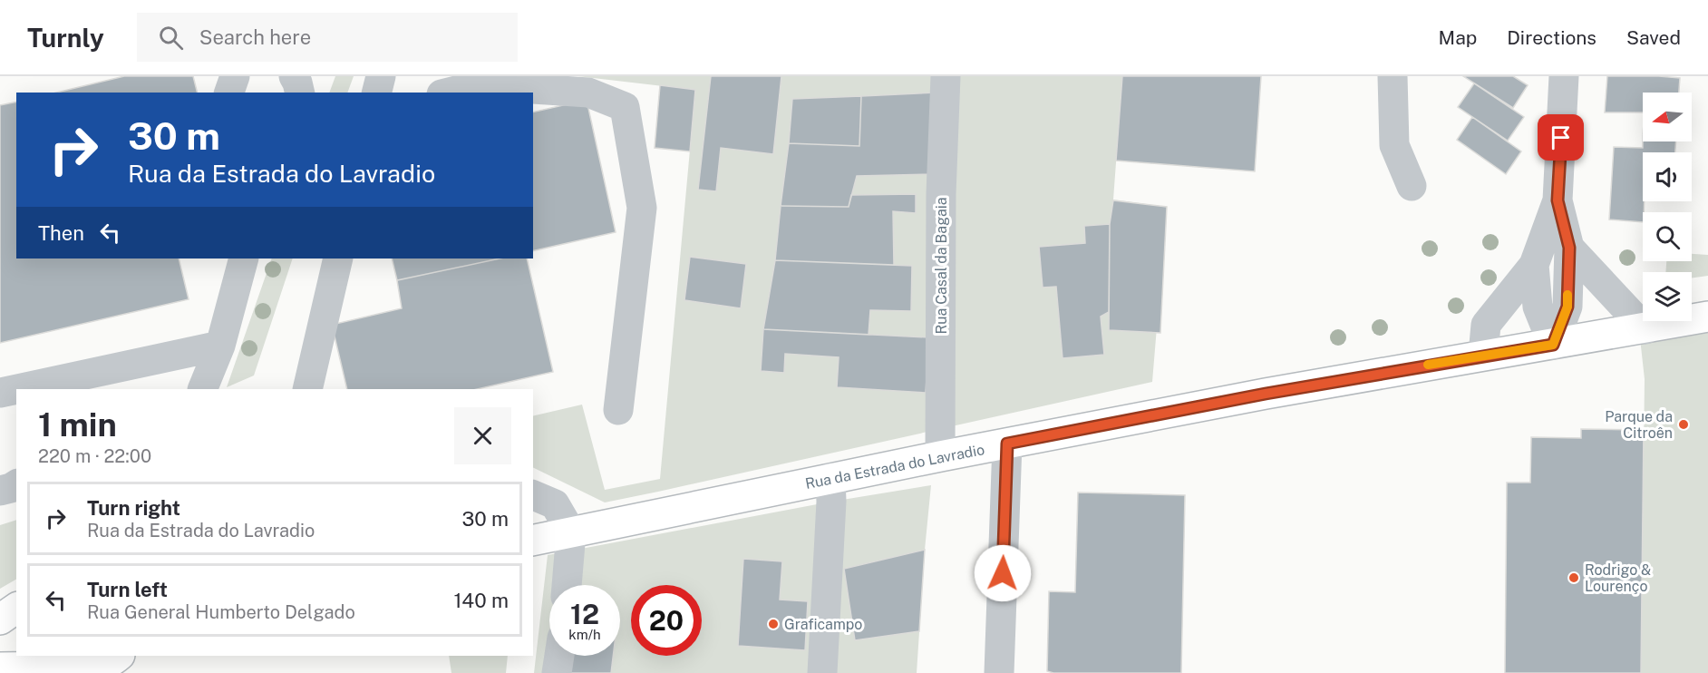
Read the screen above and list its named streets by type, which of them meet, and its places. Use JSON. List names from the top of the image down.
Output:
{
  "streets": {
    "main road": ["Rua da Estrada do Lavradio"],
    "street": ["Rua Casal da Bagaia"]
  },
  "crossings": [
    ["Rua Casal da Bagaia", "Rua da Estrada do Lavradio"]
  ],
  "places": ["Parque da Citroên", "Rodrigo & Lourenço", "Graficampo"],
  "north": "left",
  "page": {
    "header": "Turnly",
    "search": "Search here",
    "nav": ["Map", "Directions", "Saved"],
    "turn": ["30 m", "Rua da Estrada do Lavradio"],
    "then": "Then",
    "heading": ["1 min", "220 m · 22:00"],
    "list": [
      {
        "name": "Turn right",
        "note": "Rua da Estrada do Lavradio",
        "value": "30 m"
      },
      {
        "name": "Turn left",
        "note": "Rua General Humberto Delgado",
        "value": "140 m"
      }
    ],
    "speed": "12 km/h",
    "limit": "20"
  }
}
